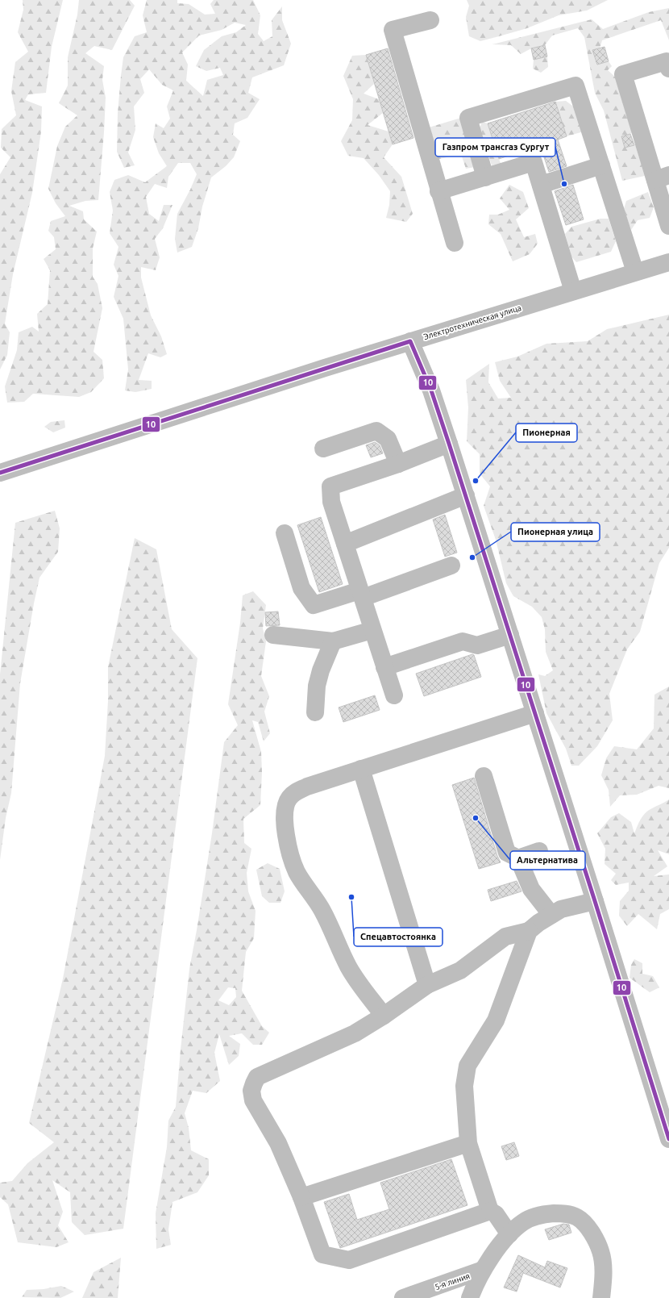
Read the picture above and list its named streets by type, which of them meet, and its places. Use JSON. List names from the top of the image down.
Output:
{
  "streets": {
    "street": ["Электротехническая улица", "5-я линия"]
  },
  "places": [
    "Газпром трансгаз Сургут",
    "Пионерная",
    "Пионерная улица",
    "Альтернатива",
    "Спецавтостоянка"
  ],
  "lines": ["transit line 10"]
}
